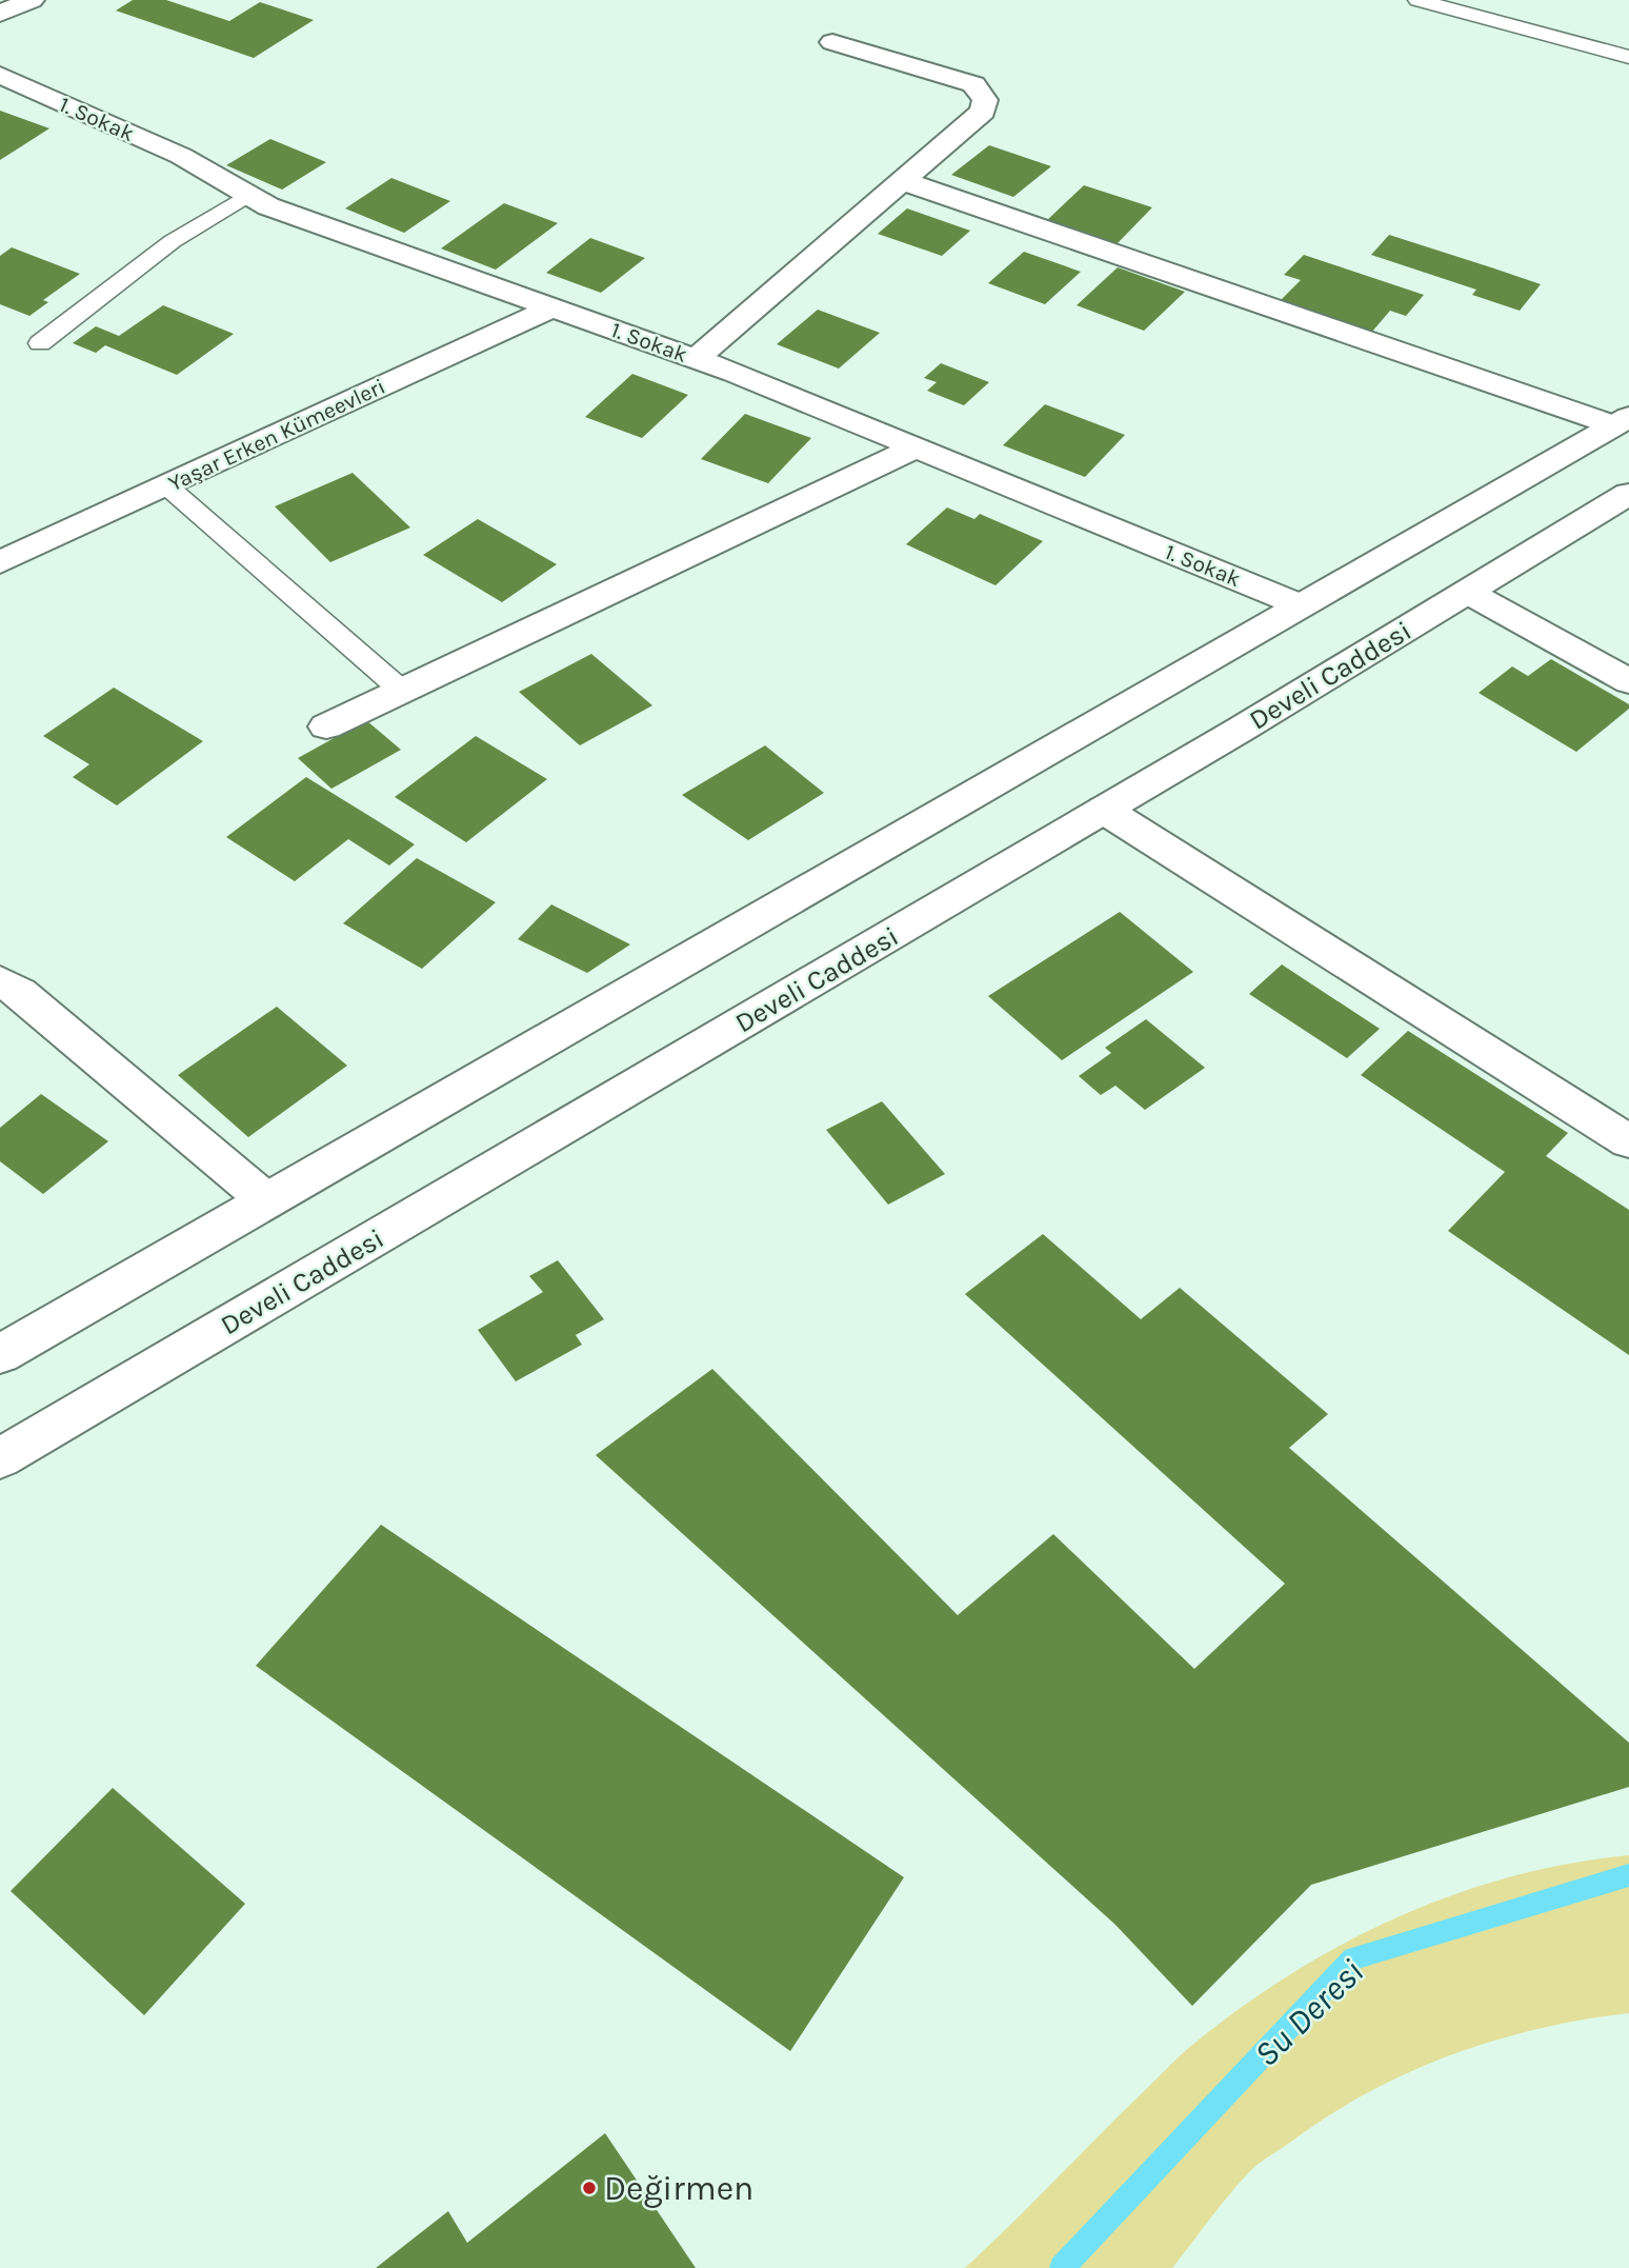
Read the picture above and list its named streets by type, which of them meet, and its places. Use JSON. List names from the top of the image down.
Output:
{
  "streets": {
    "street": ["1. Sokak", "Yaşar Erken Kümeevleri", "Develi Caddesi"]
  },
  "crossings": [
    ["1. Sokak", "Yaşar Erken Kümeevleri"]
  ],
  "water": ["Su Deresi"],
  "places": ["Değirmen"]
}
